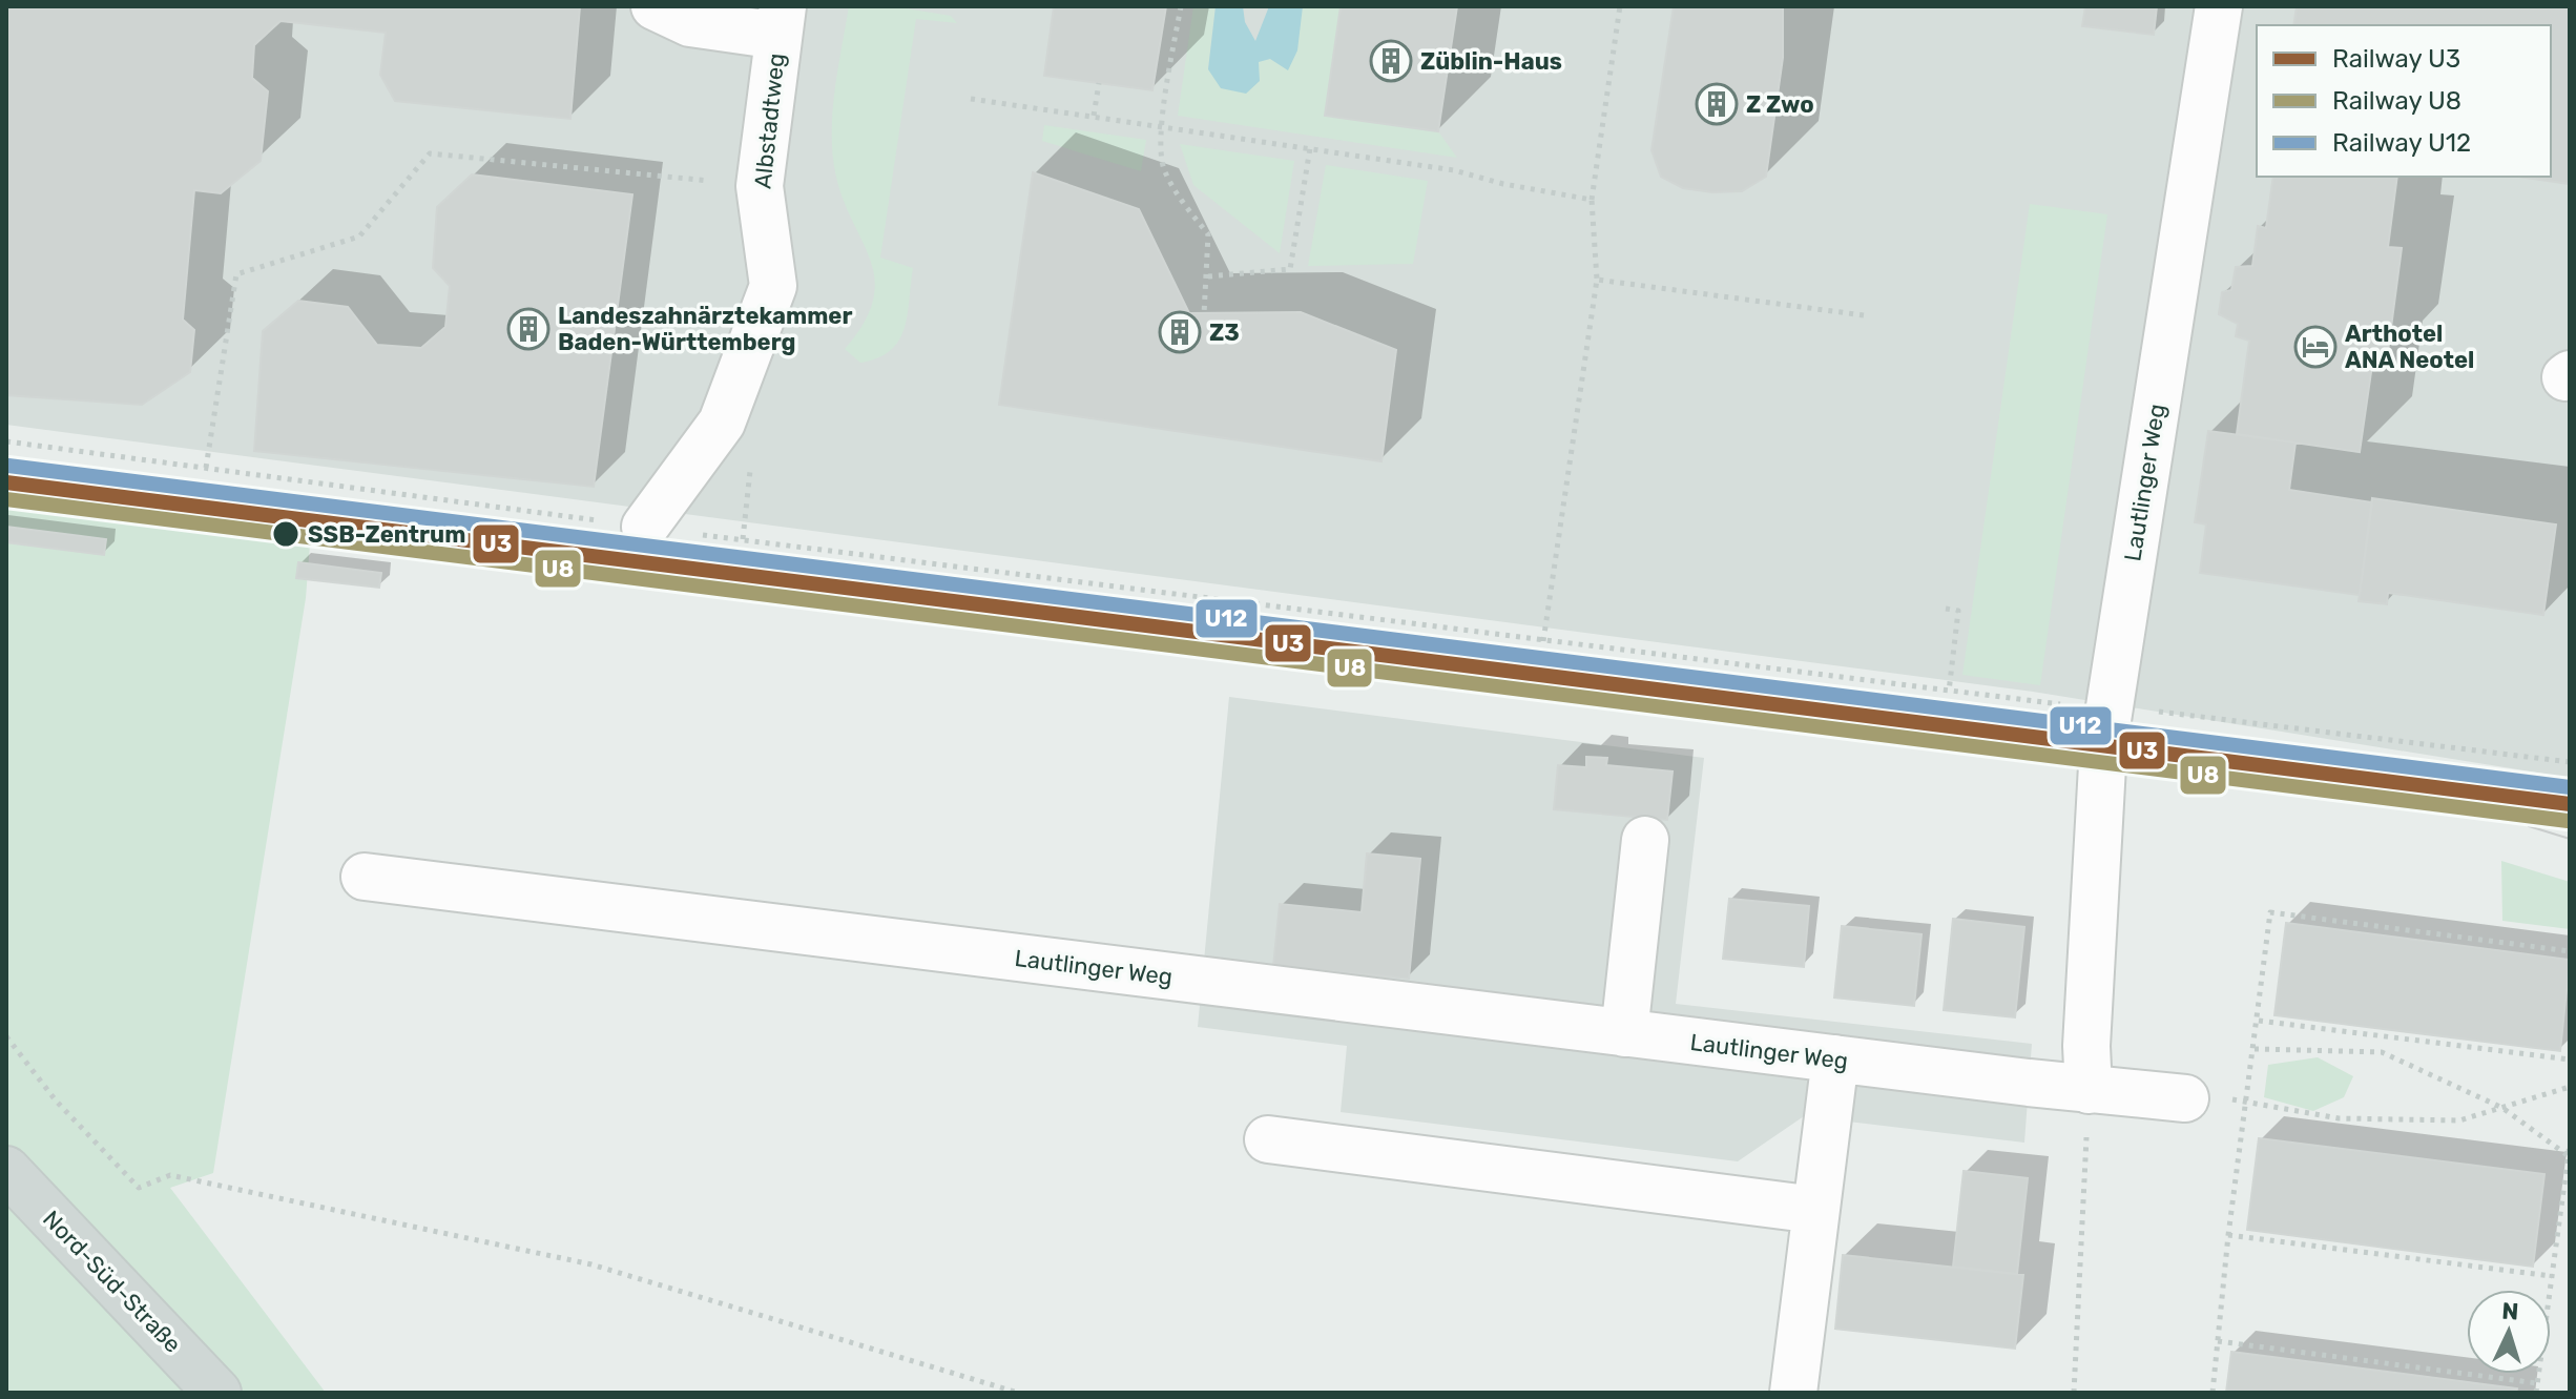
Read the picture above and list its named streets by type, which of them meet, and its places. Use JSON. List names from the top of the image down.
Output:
{
  "streets": {
    "main road": ["Nord-Süd-Straße"],
    "street": ["Albstadtweg", "Lautlinger Weg"]
  },
  "places": {
    "building": [
      "Züblin-Haus",
      "Z Zwo",
      "Landeszahnärztekammer Baden-Württemberg",
      "Z3"
    ],
    "hotel": ["Arthotel ANA Neotel"],
    "other": ["SSB-Zentrum"]
  },
  "lines": ["rail line U12", "rail line U3", "rail line U8"],
  "legend": ["Railway U3", "Railway U8", "Railway U12"],
  "north": "top"
}
